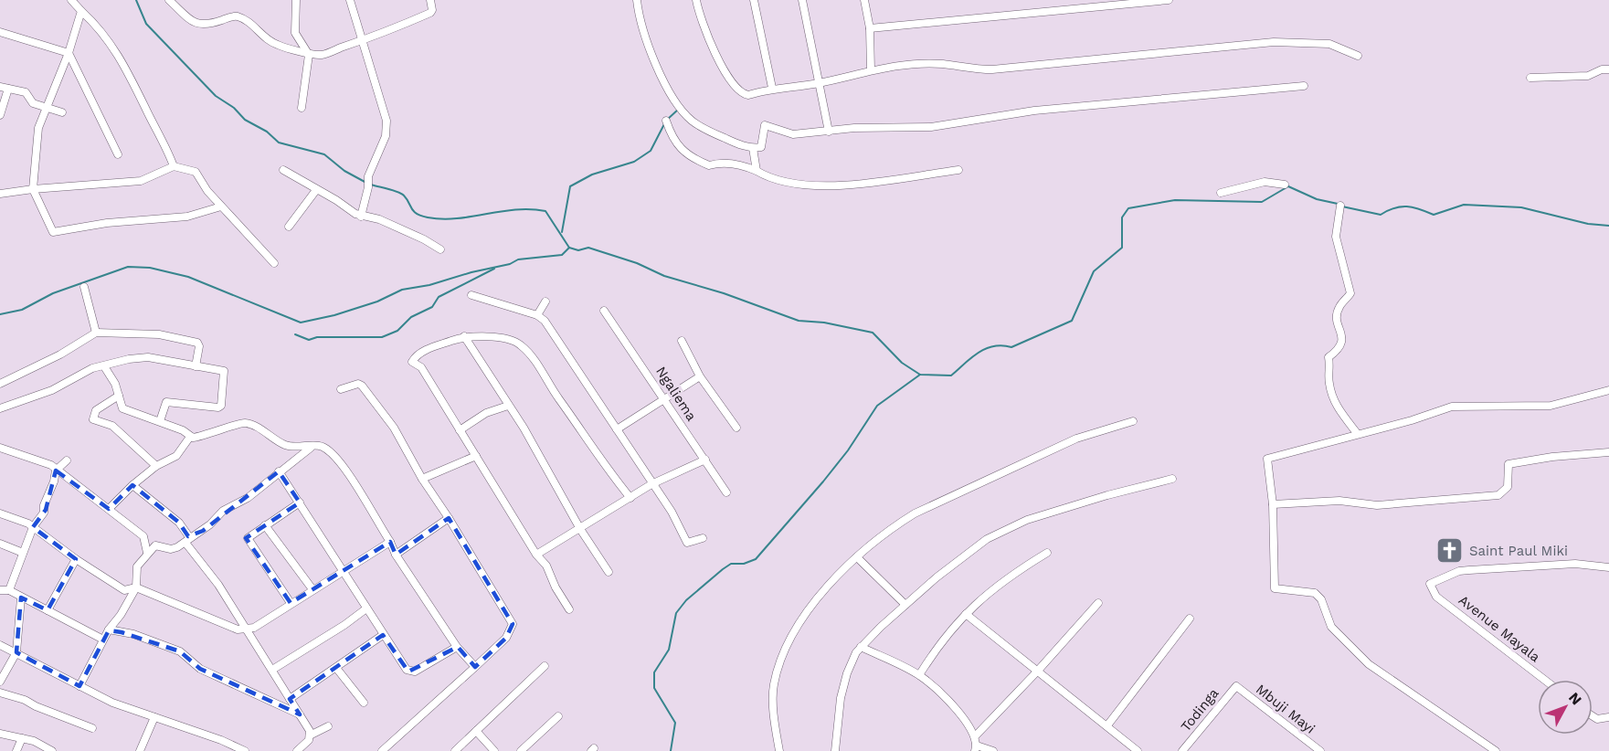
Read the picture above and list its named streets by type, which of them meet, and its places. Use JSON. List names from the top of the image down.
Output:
{
  "streets": {
    "street": [
      "Ngaliema",
      "Avenue Mayala",
      "Mbuji Mayi",
      "Todinga"
    ]
  },
  "crossings": [
    ["Mbuji Mayi", "Todinga"]
  ],
  "places": {
    "church": ["Saint Paul Miki"]
  },
  "north": "top right"
}
